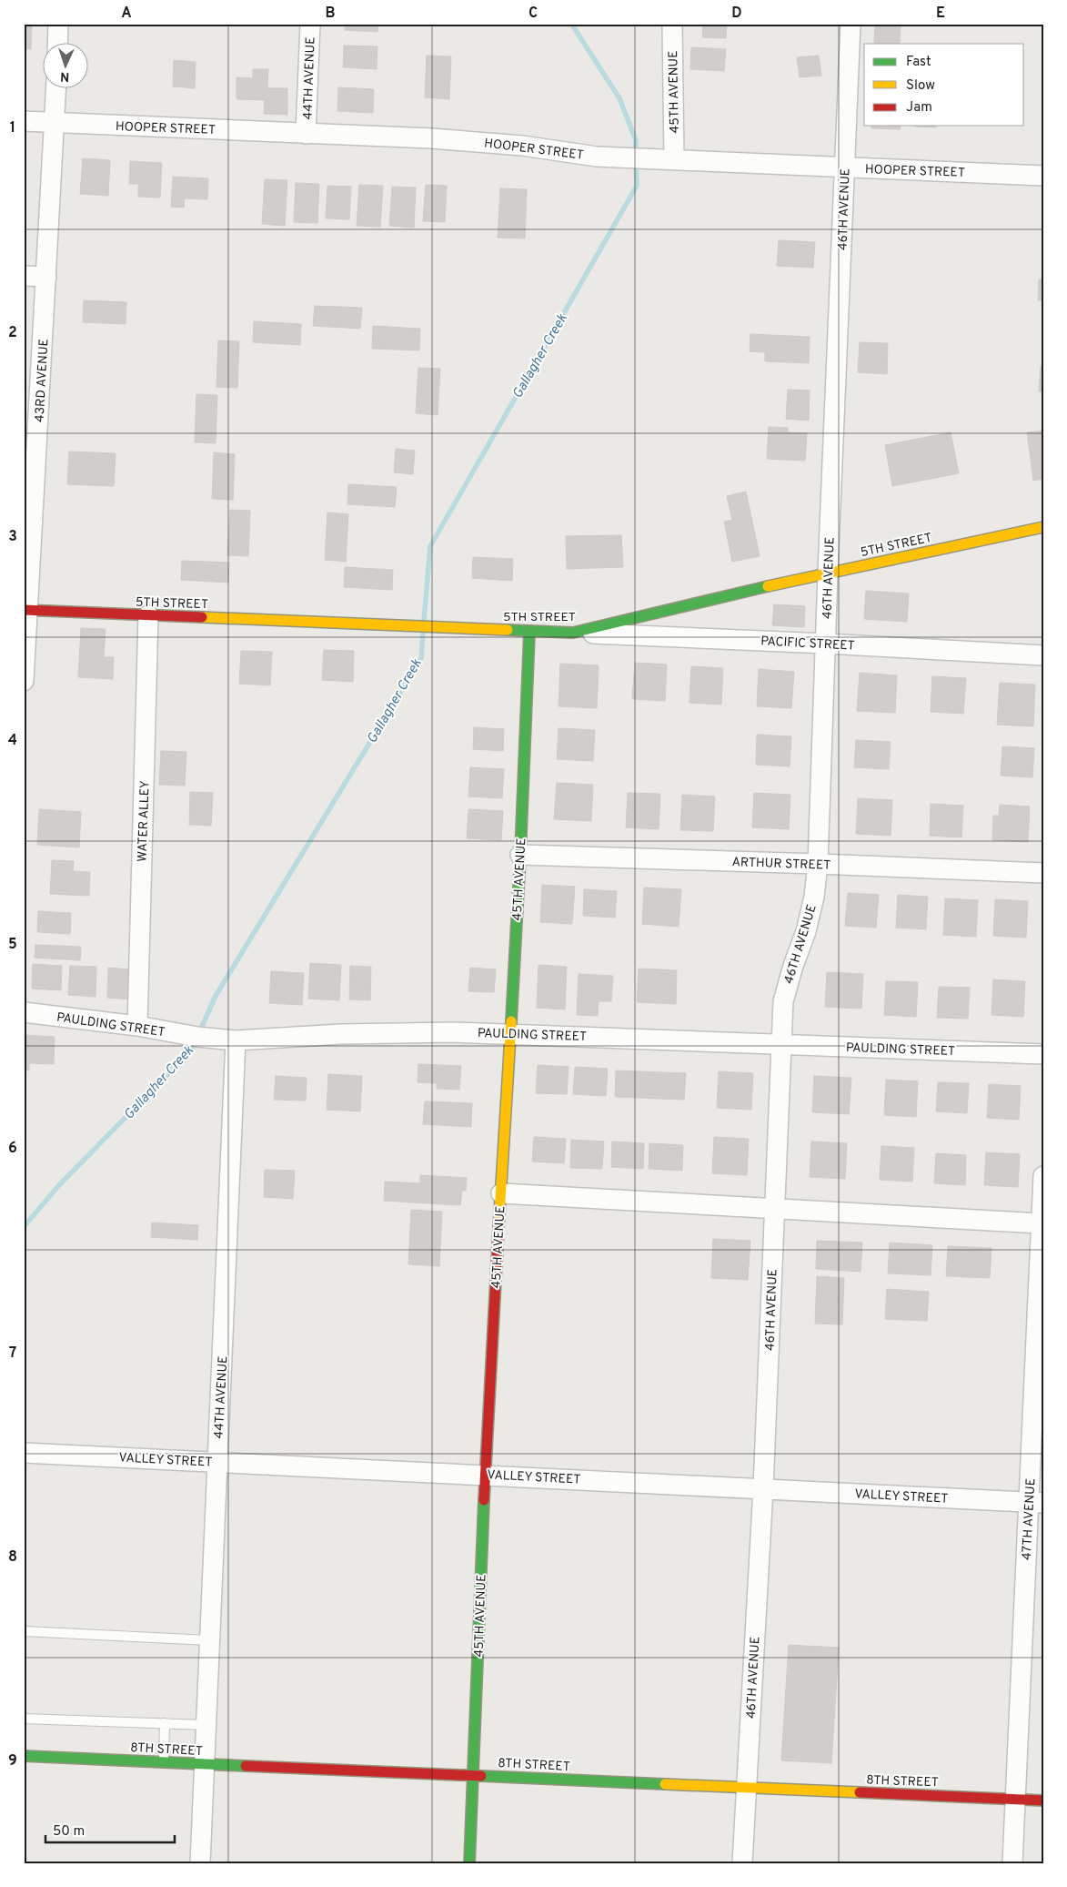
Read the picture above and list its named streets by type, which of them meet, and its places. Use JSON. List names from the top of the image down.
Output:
{
  "streets": {
    "street": [
      "44TH AVENUE",
      "45TH AVENUE",
      "HOOPER STREET",
      "46TH AVENUE",
      "43RD AVENUE",
      "5TH STREET",
      "PACIFIC STREET",
      "WATER ALLEY",
      "ARTHUR STREET",
      "PAULDING STREET",
      "VALLEY STREET",
      "47TH AVENUE",
      "8TH STREET"
    ]
  },
  "crossings": [
    ["44TH AVENUE", "HOOPER STREET"],
    ["44TH AVENUE", "PAULDING STREET"],
    ["44TH AVENUE", "VALLEY STREET"],
    ["44TH AVENUE", "8TH STREET"],
    ["45TH AVENUE", "HOOPER STREET"],
    ["45TH AVENUE", "5TH STREET"],
    ["45TH AVENUE", "ARTHUR STREET"],
    ["45TH AVENUE", "PAULDING STREET"],
    ["45TH AVENUE", "VALLEY STREET"],
    ["45TH AVENUE", "8TH STREET"],
    ["HOOPER STREET", "46TH AVENUE"],
    ["HOOPER STREET", "43RD AVENUE"],
    ["46TH AVENUE", "5TH STREET"],
    ["46TH AVENUE", "PACIFIC STREET"],
    ["46TH AVENUE", "ARTHUR STREET"],
    ["46TH AVENUE", "PAULDING STREET"],
    ["46TH AVENUE", "VALLEY STREET"],
    ["46TH AVENUE", "8TH STREET"],
    ["43RD AVENUE", "5TH STREET"],
    ["5TH STREET", "PACIFIC STREET"],
    ["5TH STREET", "WATER ALLEY"],
    ["WATER ALLEY", "PAULDING STREET"],
    ["VALLEY STREET", "47TH AVENUE"],
    ["47TH AVENUE", "8TH STREET"]
  ],
  "water": ["Gallagher Creek"],
  "legend": ["Fast", "Slow", "Jam"],
  "scale_bar": "50 m",
  "north": "bottom",
  "grid": {
    "columns": [
      "A",
      "B",
      "C",
      "D",
      "E"
    ],
    "rows": [
      "1",
      "2",
      "3",
      "4",
      "5",
      "6",
      "7",
      "8",
      "9"
    ]
  }
}
